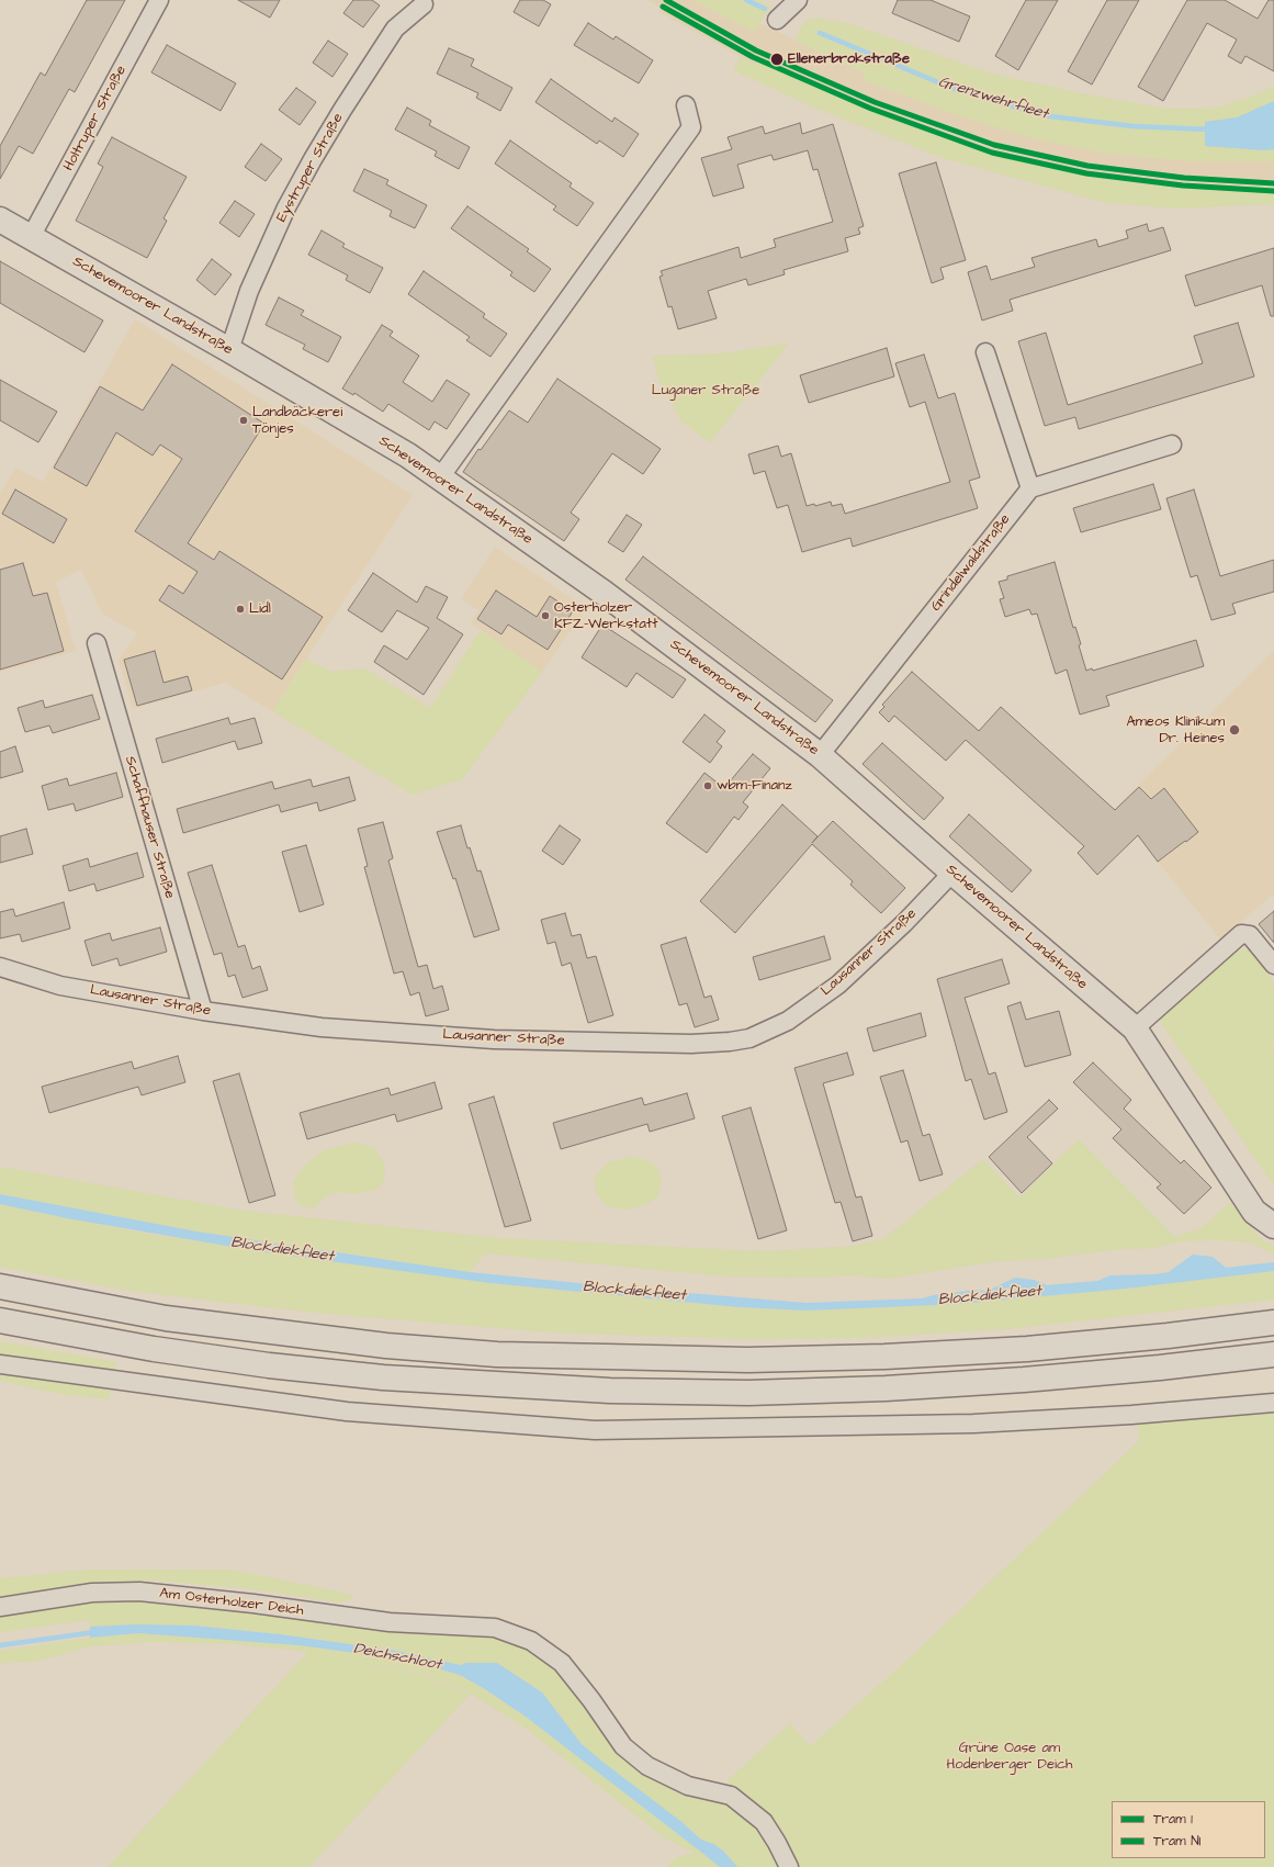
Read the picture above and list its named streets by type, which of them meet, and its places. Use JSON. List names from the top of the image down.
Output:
{
  "streets": {
    "main road": ["Schevemoorer Landstraße"],
    "street": [
      "Holtruper Straße",
      "Eystruper Straße",
      "Grindelwaldstraße",
      "Schaffhauser Straße",
      "Lausanner Straße",
      "Am Osterholzer Deich"
    ]
  },
  "crossings": [
    ["Holtruper Straße", "Schevemoorer Landstraße"],
    ["Eystruper Straße", "Schevemoorer Landstraße"],
    ["Schevemoorer Landstraße", "Grindelwaldstraße"],
    ["Schevemoorer Landstraße", "Lausanner Straße"],
    ["Schaffhauser Straße", "Lausanner Straße"]
  ],
  "water": ["Grenzwehrfleet", "Blockdiekfleet", "Deichschloot"],
  "parks": ["Luganer Straße", "Grüne Oase am Hodenberger Deich"],
  "places": [
    "Ellenerbrokstraße",
    "Landbäckerei Tönjes",
    "Lidl",
    "Osterholzer KFZ-Werkstatt",
    "Ameos Klinikum Dr. Heines",
    "wbm-Finanz"
  ],
  "lines": ["tram line 1", "tram line N1"],
  "legend": ["Tram 1", "Tram N1"]
}
